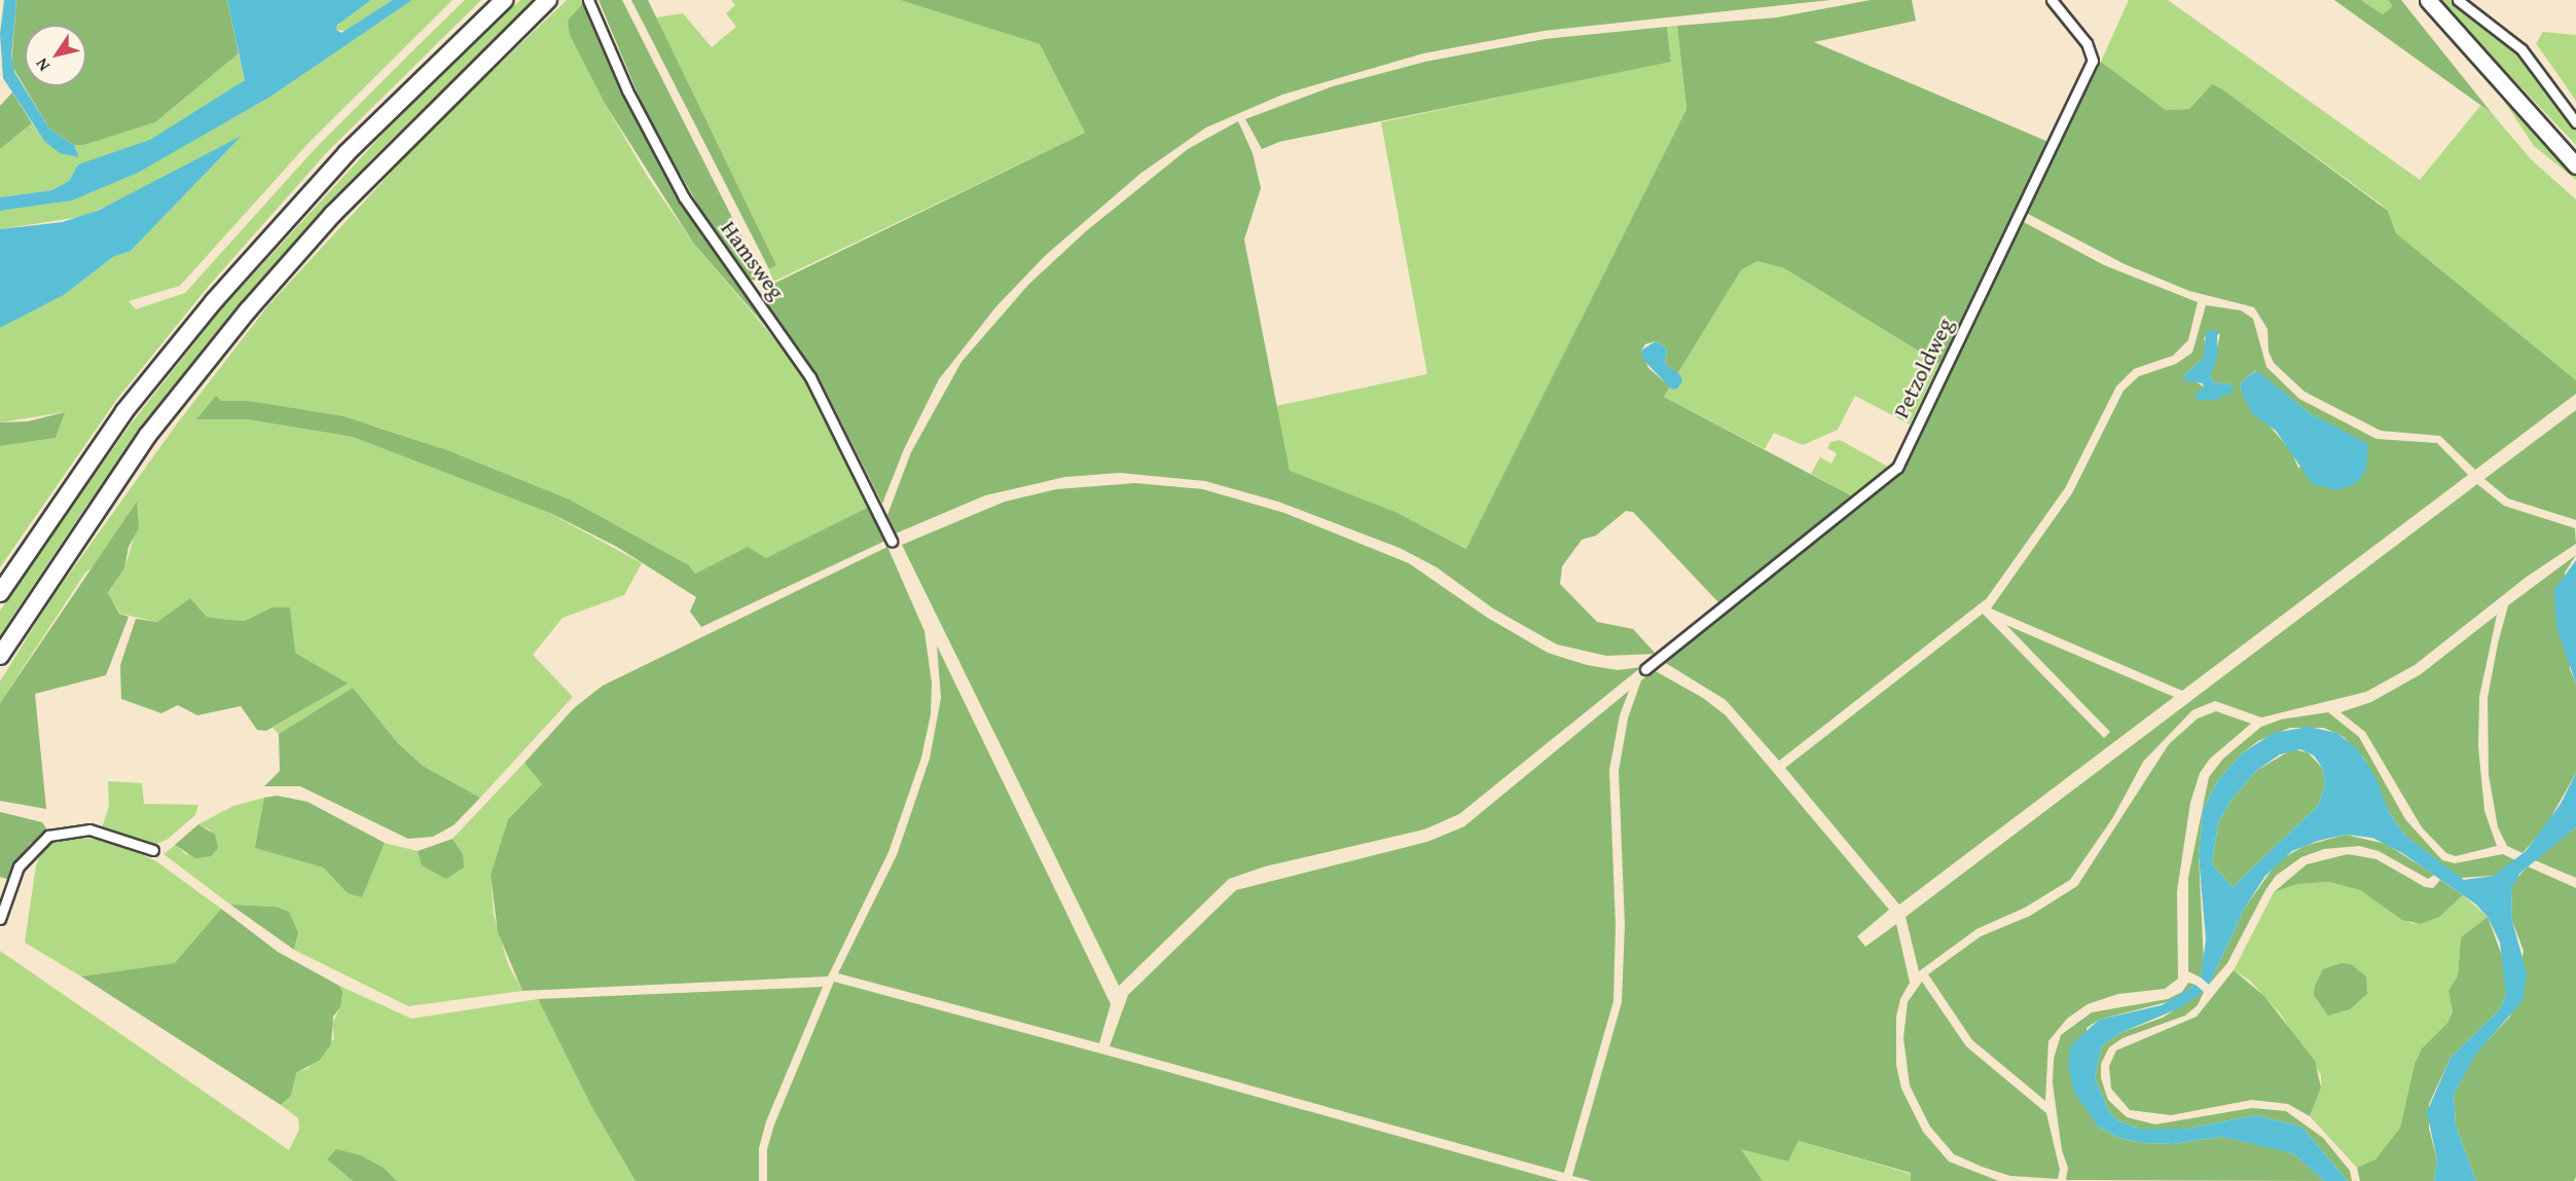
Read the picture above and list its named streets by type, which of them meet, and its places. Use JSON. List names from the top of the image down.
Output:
{
  "streets": {
    "street": ["Hamsweg", "Petzoldweg"]
  },
  "north": "bottom left"
}
